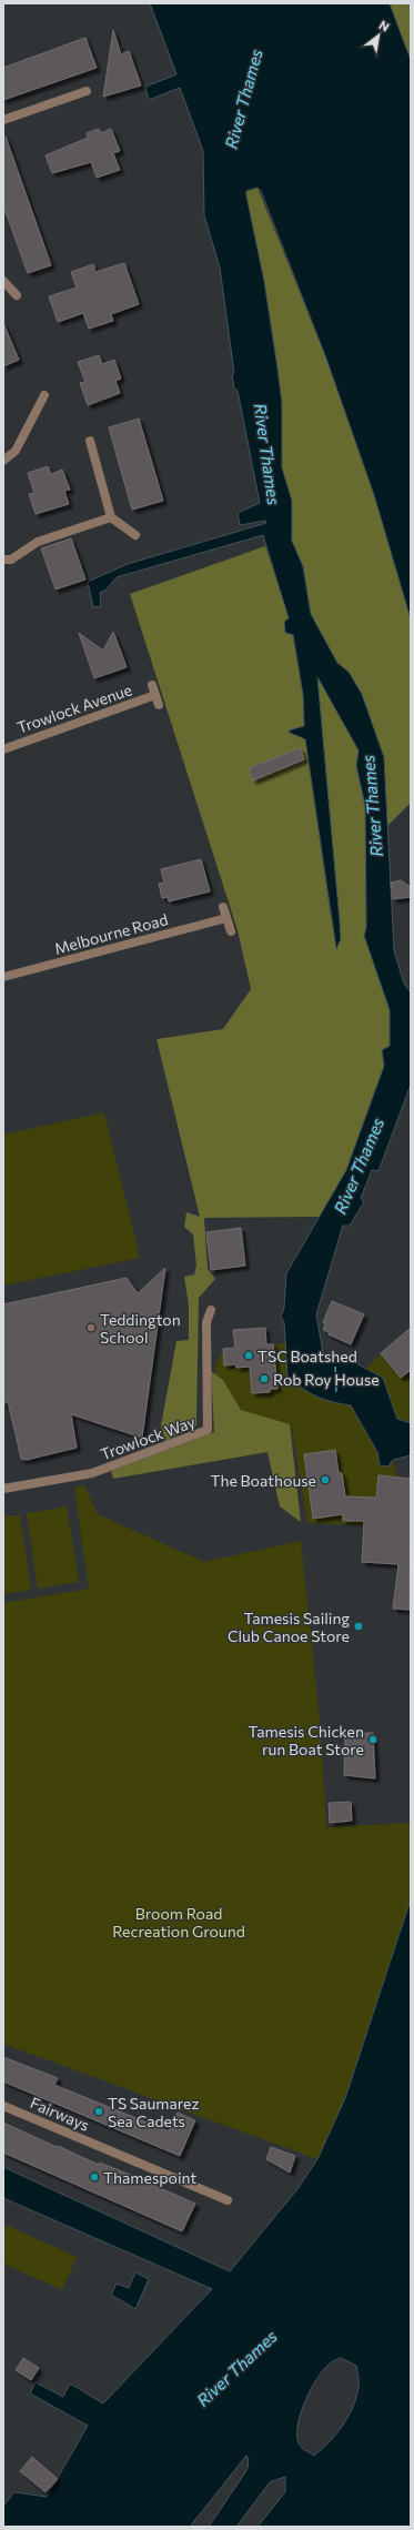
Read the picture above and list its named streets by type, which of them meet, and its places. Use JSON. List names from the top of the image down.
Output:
{
  "streets": {
    "street": [
      "Trowlock Avenue",
      "Melbourne Road",
      "Trowlock Way",
      "Fairways"
    ]
  },
  "water": ["River Thames"],
  "parks": ["Broom Road Recreation Ground"],
  "places": [
    "Teddington School",
    "TSC Boatshed",
    "Rob Roy House",
    "The Boathouse",
    "Tamesis Sailing Club Canoe Store",
    "Tamesis Chicken run Boat Store",
    "TS Saumarez Sea Cadets",
    "Thamespoint"
  ],
  "north": "top right"
}
